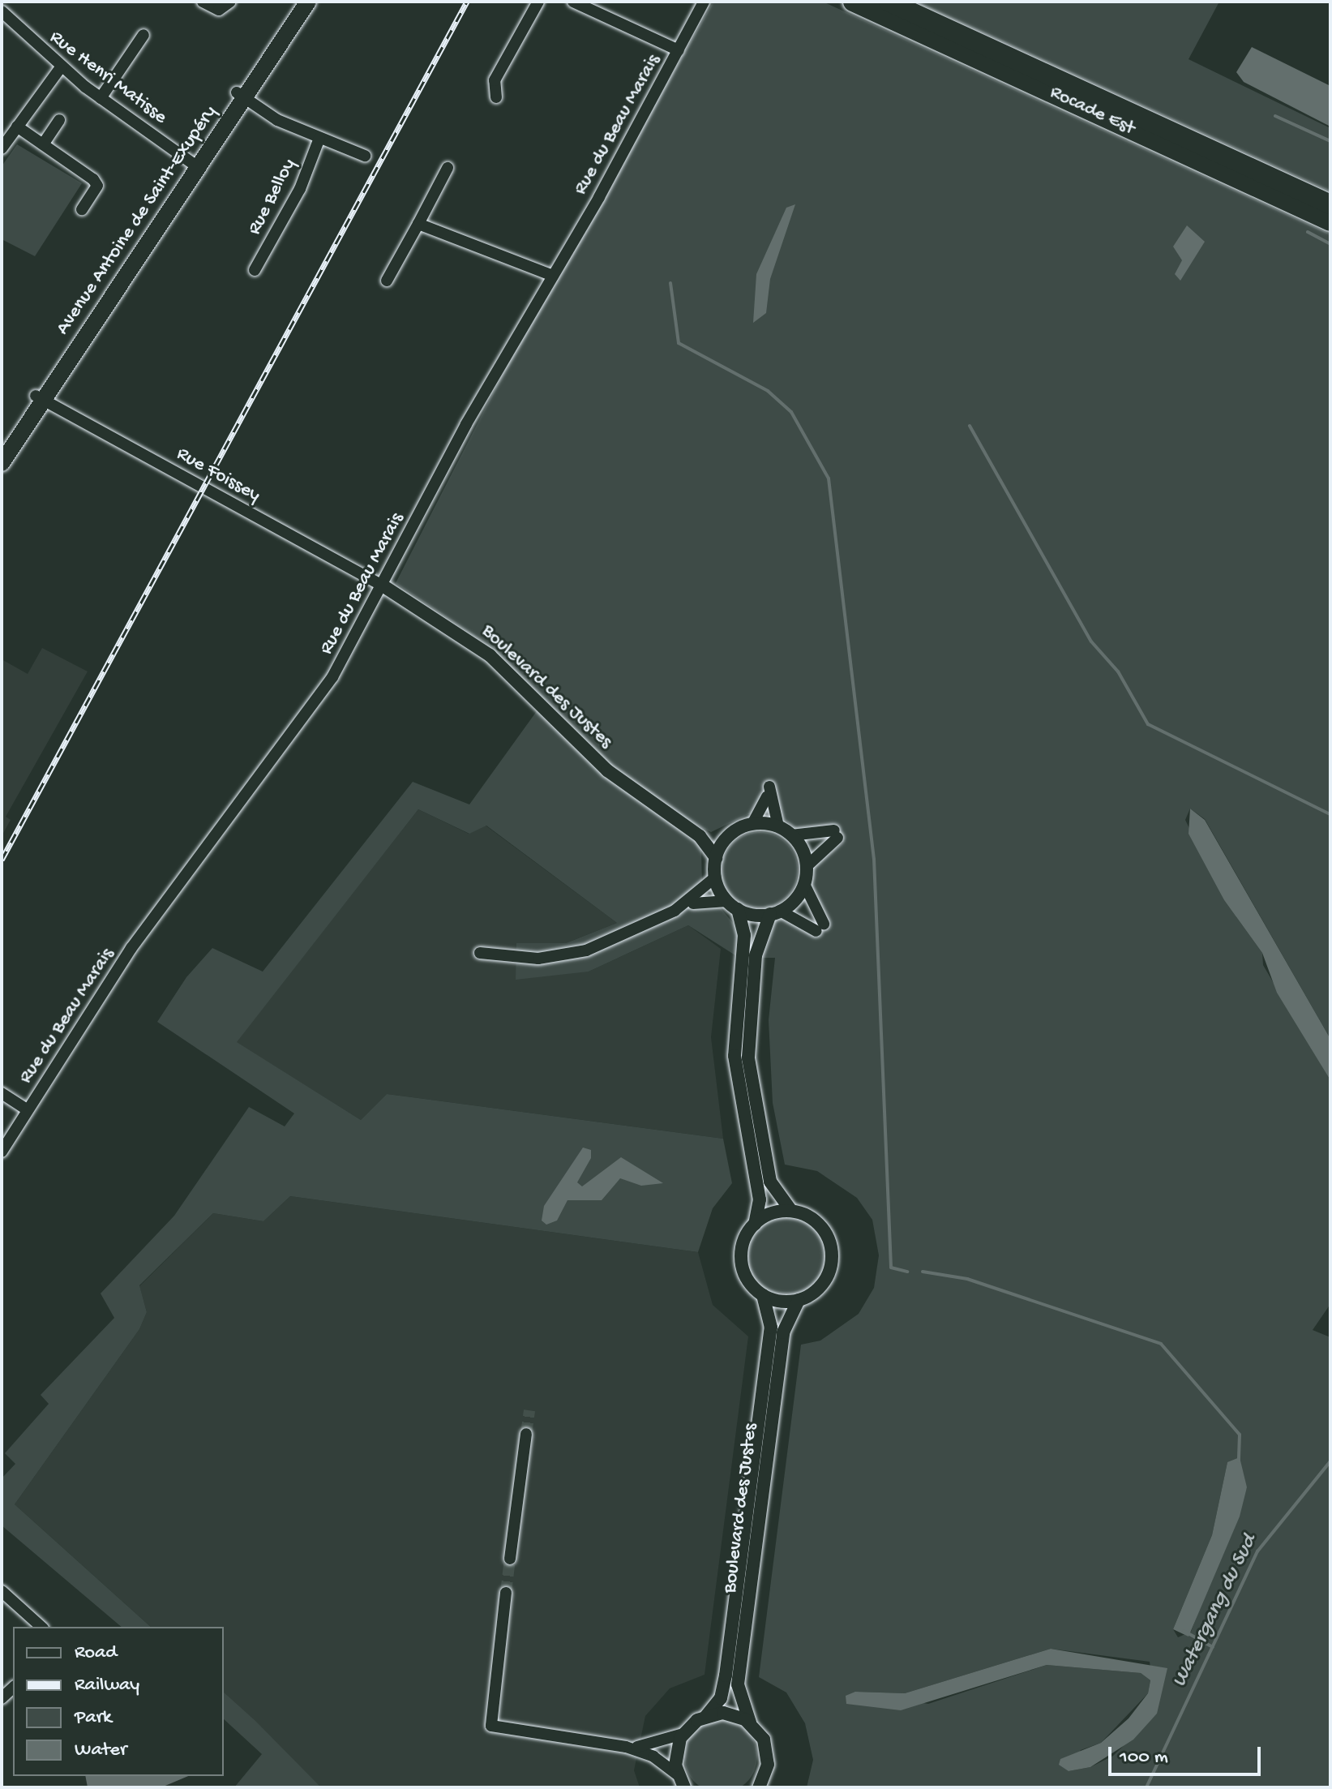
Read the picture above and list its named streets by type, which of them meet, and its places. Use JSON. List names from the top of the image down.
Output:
{
  "streets": {
    "highway": ["Rocade Est"],
    "main road": ["Avenue Antoine de Saint-Exupéry"],
    "street": [
      "Rue Henri Matisse",
      "Rue du Beau Marais",
      "Rue Belloy",
      "Rue Foissey",
      "Boulevard des Justes"
    ]
  },
  "crossings": [
    ["Rue Henri Matisse", "Avenue Antoine de Saint-Exupéry"],
    ["Rue du Beau Marais", "Rue Foissey"],
    ["Rue du Beau Marais", "Boulevard des Justes"],
    ["Avenue Antoine de Saint-Exupéry", "Rue Foissey"],
    ["Rue Foissey", "Boulevard des Justes"]
  ],
  "water": ["Watergang du Sud"],
  "legend": [
    "Road",
    "Railway",
    "Park",
    "Water"
  ],
  "scale_bar": "100 m"
}
